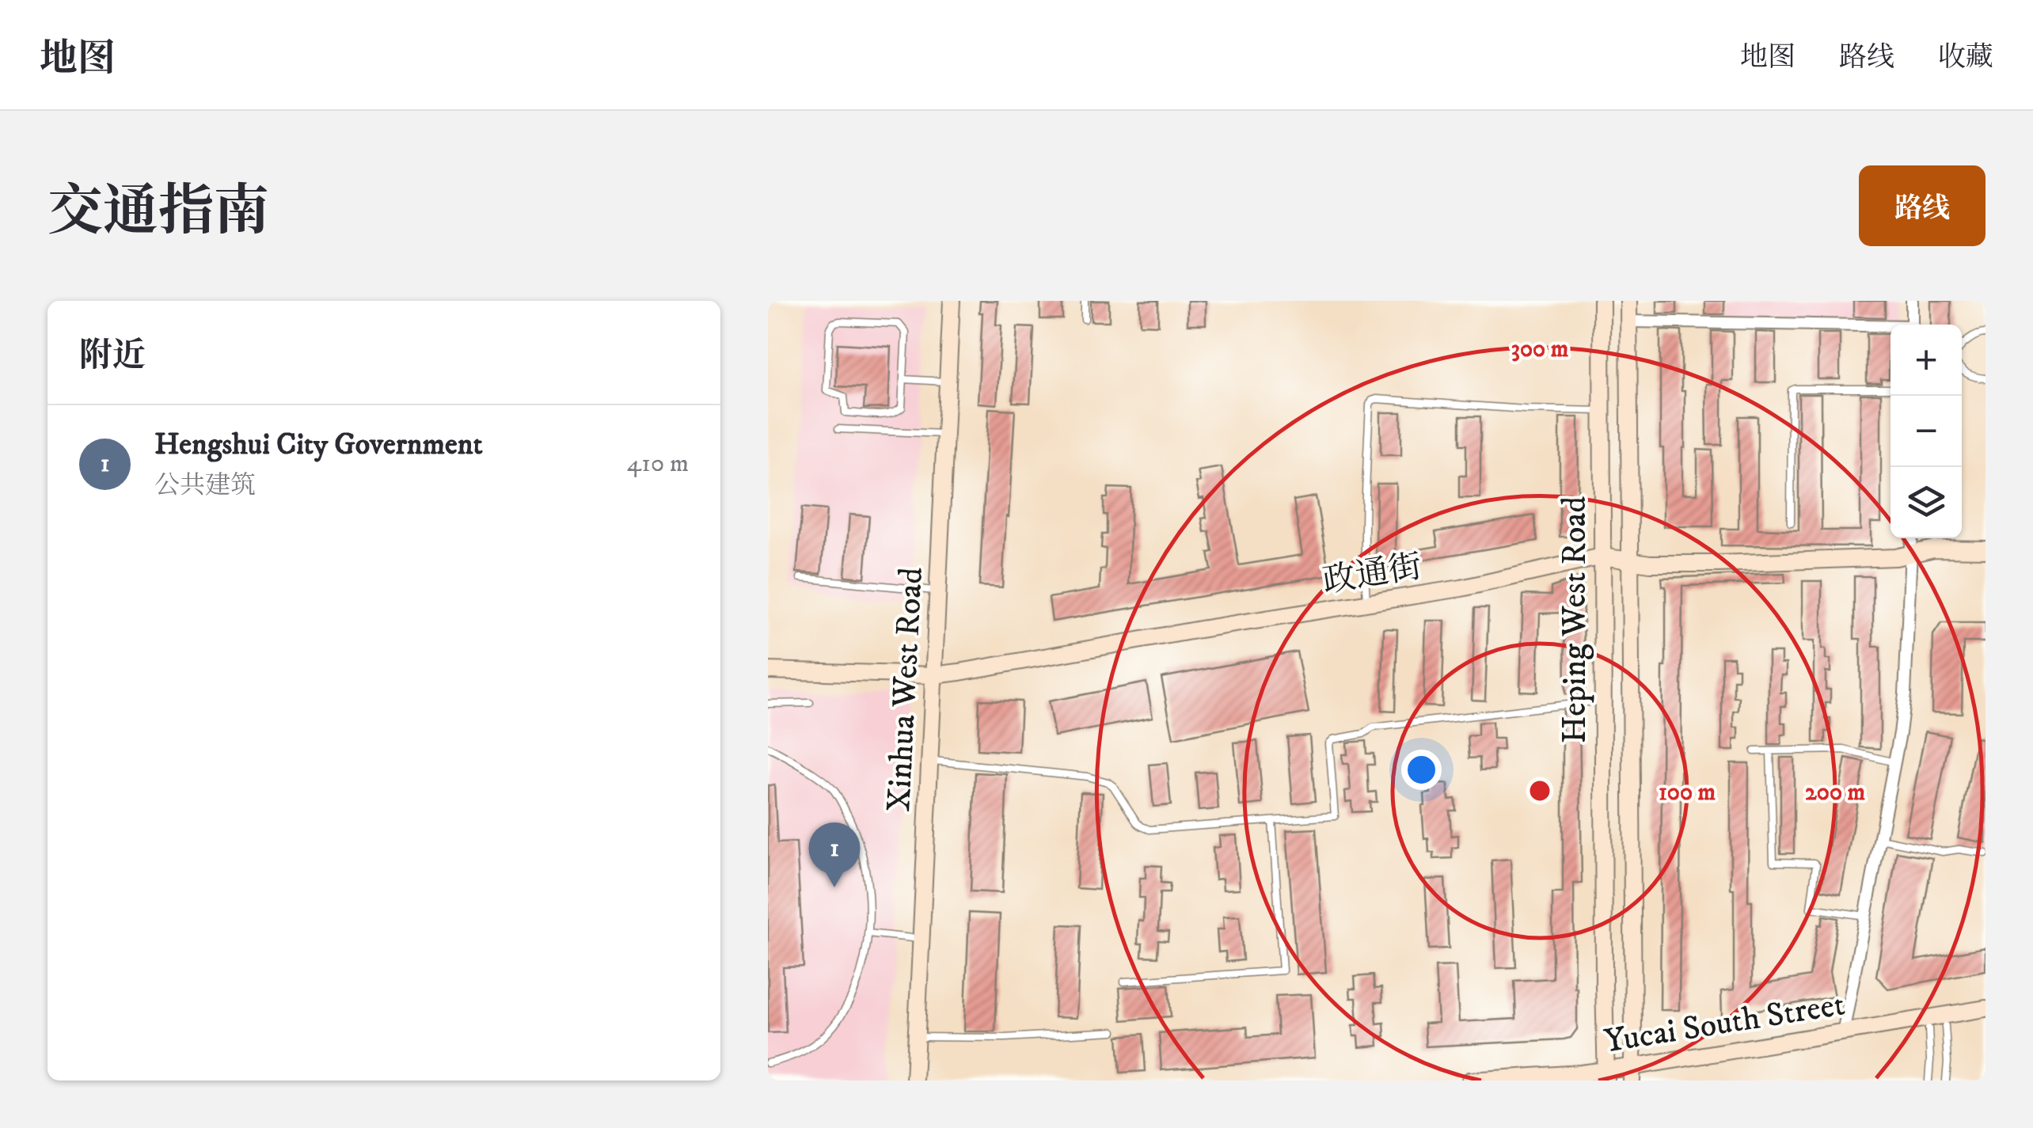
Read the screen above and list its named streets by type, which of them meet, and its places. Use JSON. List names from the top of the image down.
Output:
{
  "streets": {
    "main road": [
      "政通街",
      "Heping West Road",
      "Xinhua West Road",
      "Yucai South Street"
    ]
  },
  "crossings": [
    ["政通街", "Heping West Road"],
    ["政通街", "Xinhua West Road"],
    ["Heping West Road", "Yucai South Street"]
  ],
  "page": {
    "header": "地图",
    "nav": ["地图", "路线", "收藏"],
    "title": "交通指南",
    "buttons": "路线",
    "heading": "附近",
    "map_buttons": ["+", "−"],
    "list": [
      {
        "mark": "1",
        "name": "Hengshui City Government",
        "note": "公共建筑",
        "value": "410 m"
      }
    ],
    "pins": "1"
  },
  "rings": ["300 m", "100 m", "200 m"]
}
